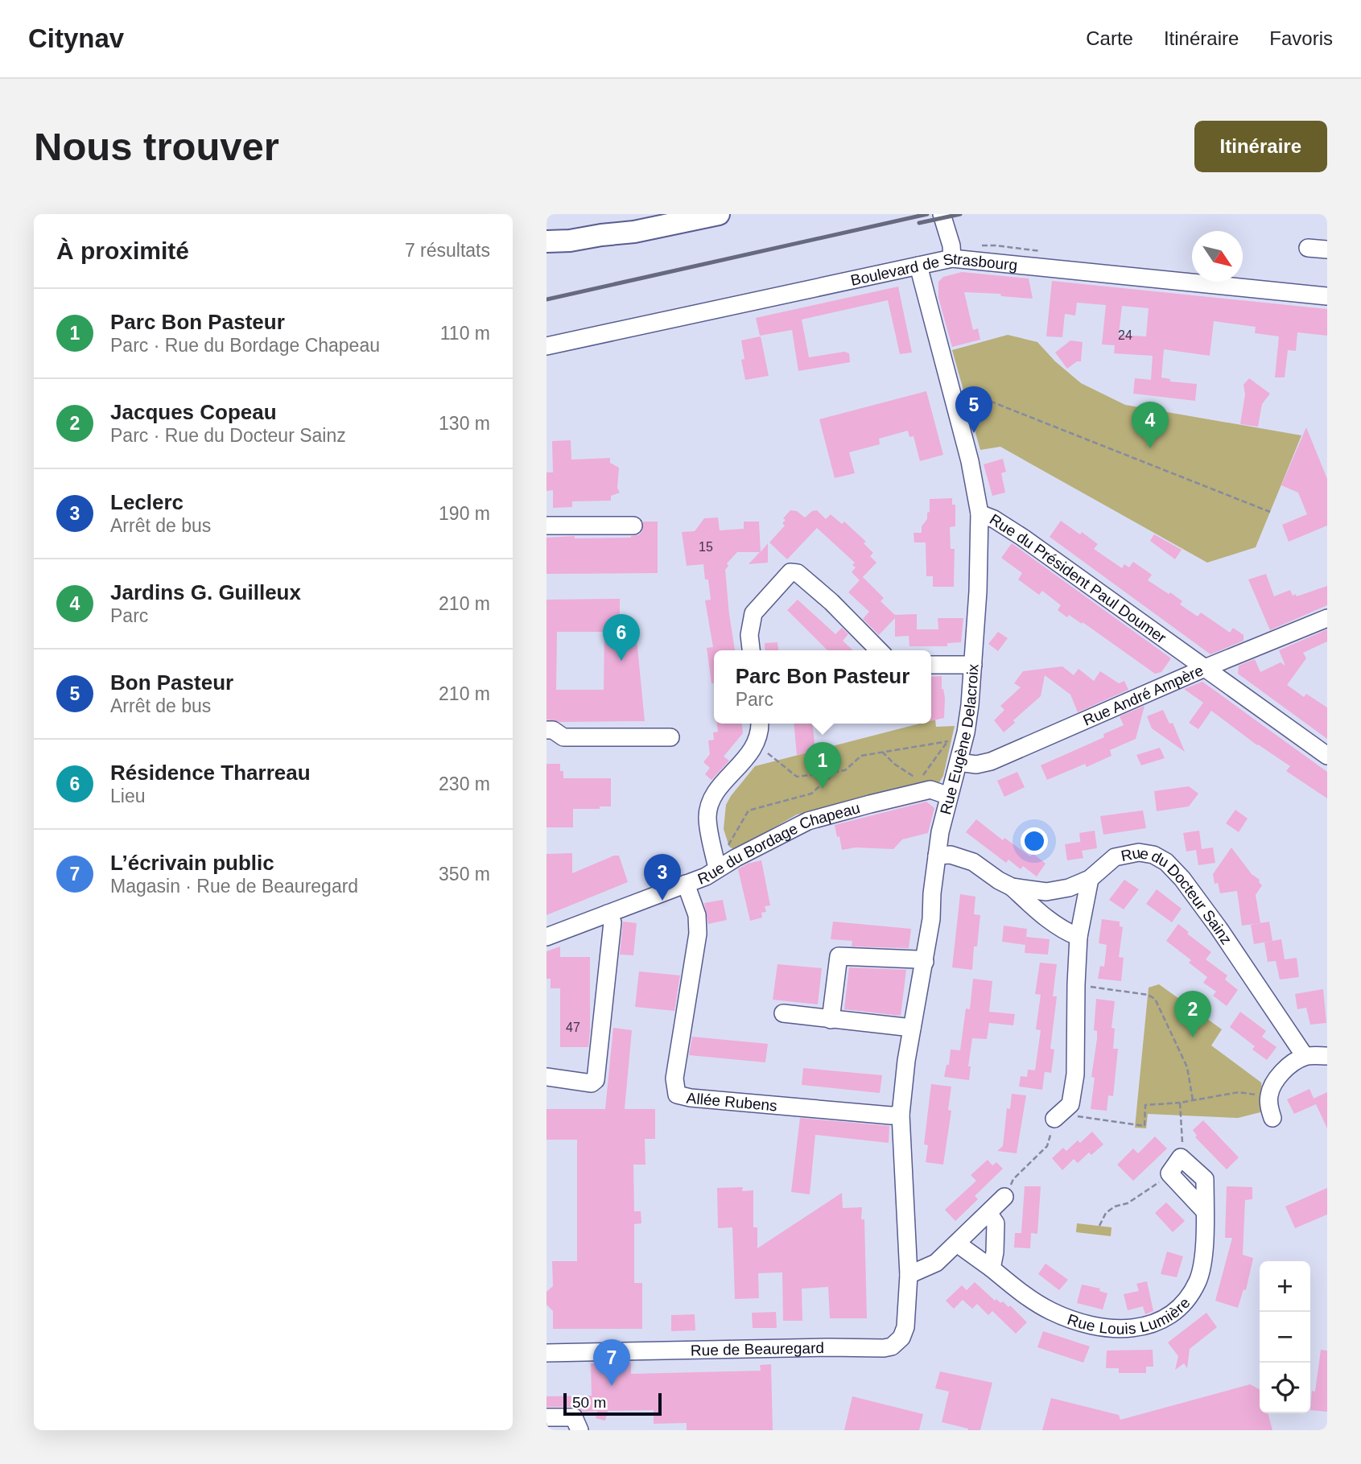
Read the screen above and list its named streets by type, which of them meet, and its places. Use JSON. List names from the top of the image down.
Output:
{
  "streets": {
    "street": [
      "Boulevard de Strasbourg",
      "Rue du Président Paul Doumer",
      "Rue André Ampère",
      "Rue Eugène Delacroix",
      "Rue du Bordage Chapeau",
      "Rue du Docteur Sainz",
      "Allée Rubens",
      "Rue Louis Lumière",
      "Rue de Beauregard"
    ]
  },
  "crossings": [
    ["Boulevard de Strasbourg", "Rue du Président Paul Doumer"],
    ["Rue du Président Paul Doumer", "Rue André Ampère"],
    ["Rue du Président Paul Doumer", "Rue Eugène Delacroix"],
    ["Rue André Ampère", "Rue Eugène Delacroix"],
    ["Rue Eugène Delacroix", "Rue du Bordage Chapeau"],
    ["Rue Eugène Delacroix", "Rue du Docteur Sainz"],
    ["Rue Eugène Delacroix", "Allée Rubens"],
    ["Rue Eugène Delacroix", "Rue de Beauregard"],
    ["Rue du Bordage Chapeau", "Allée Rubens"]
  ],
  "house_numbers": ["24", "15", "47"],
  "scale_bar": "50 m",
  "north": "bottom right",
  "page": {
    "header": "Citynav",
    "nav": ["Carte", "Itinéraire", "Favoris"],
    "buttons": "Itinéraire",
    "title": "Nous trouver",
    "heading": ["À proximité", "7 résultats"],
    "list": [
      {
        "mark": "1",
        "name": "Parc Bon Pasteur",
        "note": "Parc · Rue du Bordage Chapeau",
        "value": "110 m"
      },
      {
        "mark": "2",
        "name": "Jacques Copeau",
        "note": "Parc · Rue du Docteur Sainz",
        "value": "130 m"
      },
      {
        "mark": "3",
        "name": "Leclerc",
        "note": "Arrêt de bus",
        "value": "190 m"
      },
      {
        "mark": "4",
        "name": "Jardins G. Guilleux",
        "note": "Parc",
        "value": "210 m"
      },
      {
        "mark": "5",
        "name": "Bon Pasteur",
        "note": "Arrêt de bus",
        "value": "210 m"
      },
      {
        "mark": "6",
        "name": "Résidence Tharreau",
        "note": "Lieu",
        "value": "230 m"
      },
      {
        "mark": "7",
        "name": "L’écrivain public",
        "note": "Magasin · Rue de Beauregard",
        "value": "350 m"
      }
    ],
    "pins": [
      "5",
      "4",
      "6",
      "1",
      "3",
      "2",
      "7"
    ],
    "popup": ["Parc Bon Pasteur", "Parc"],
    "map_buttons": ["+", "−"],
    "scale": "50 m"
  }
}
